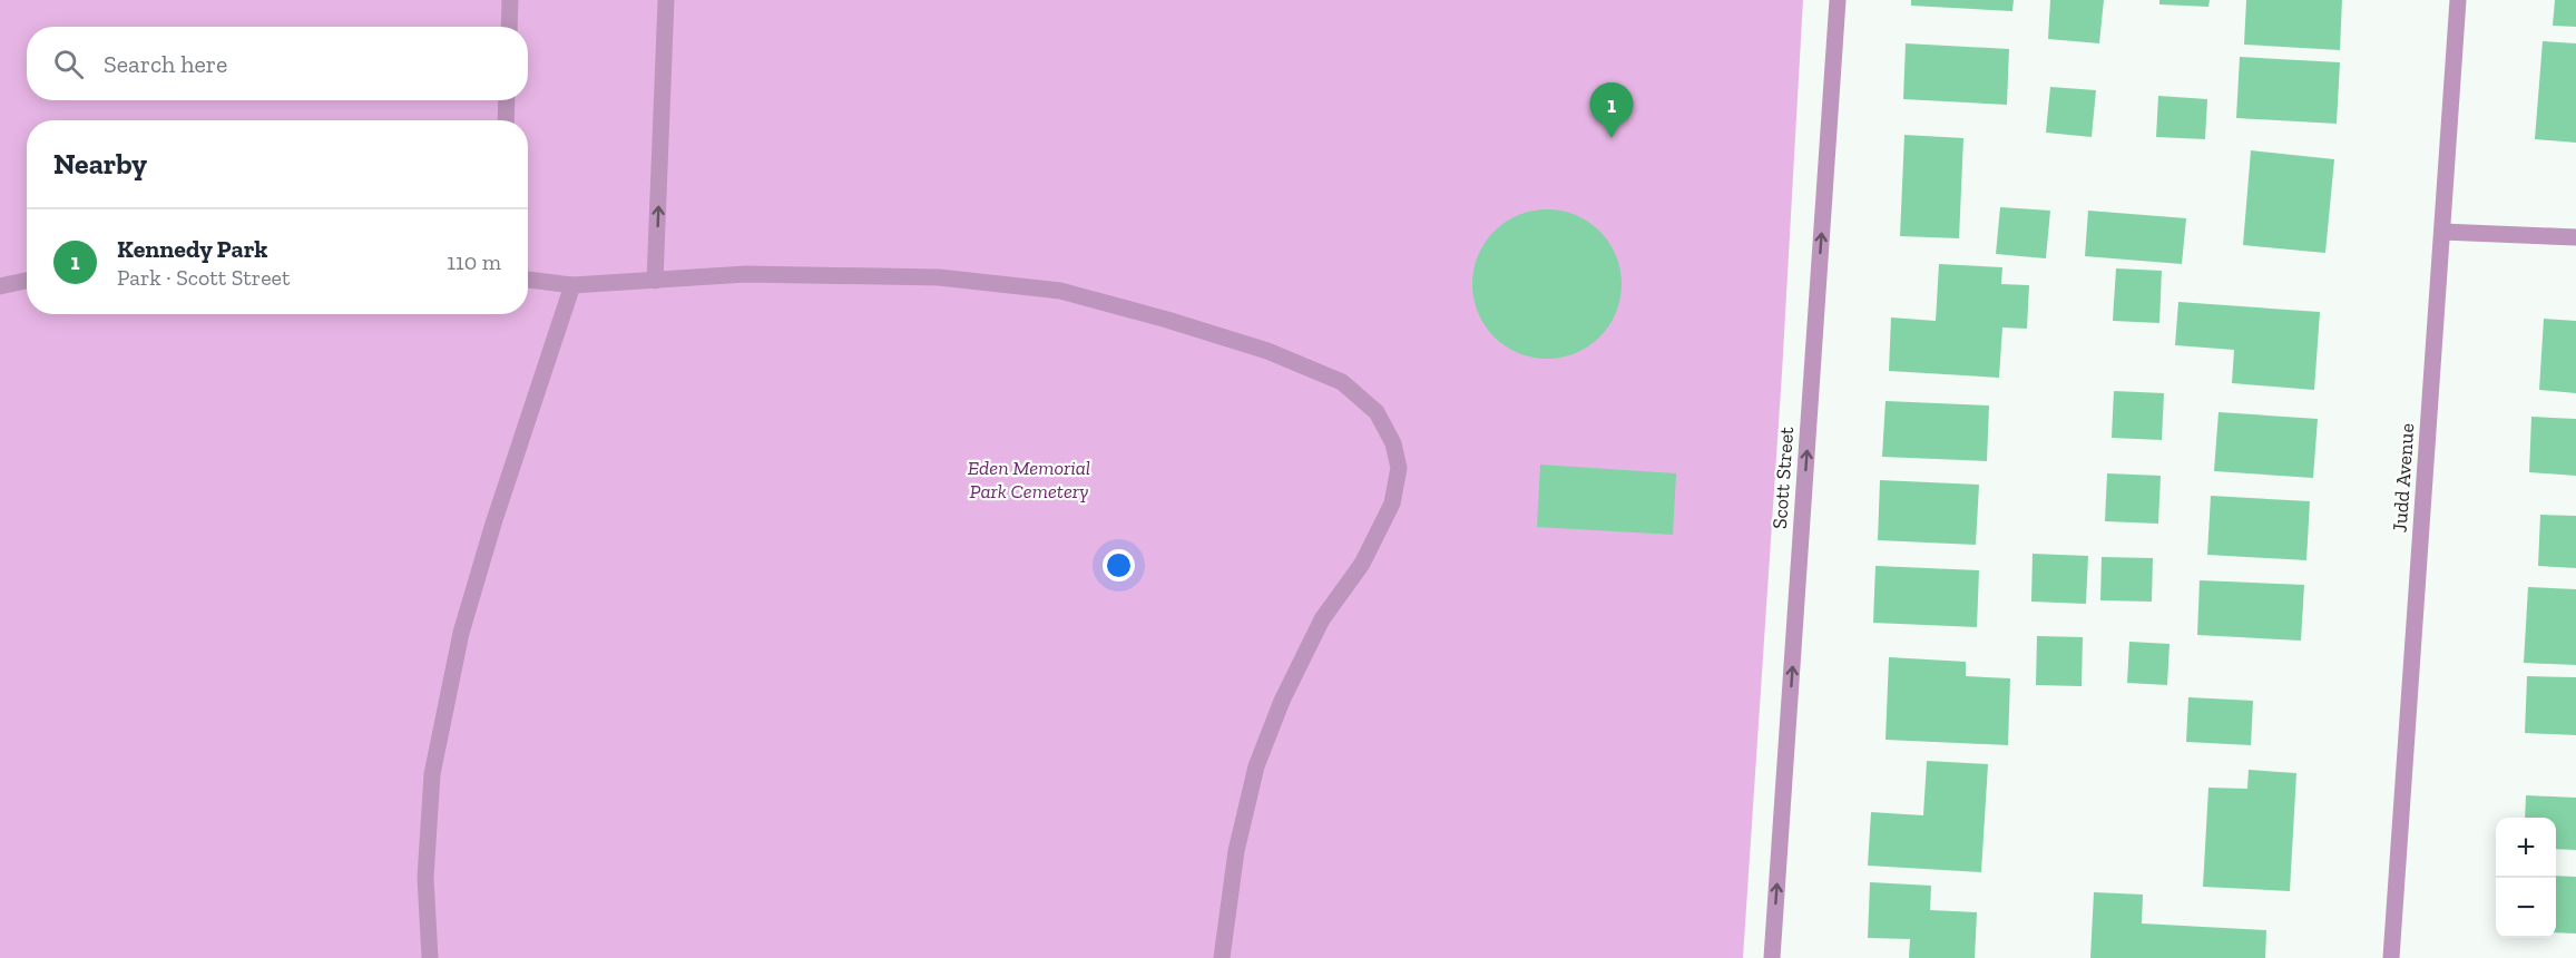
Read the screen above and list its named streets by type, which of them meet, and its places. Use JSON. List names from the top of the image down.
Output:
{
  "streets": {
    "street": ["Scott Street", "Judd Avenue"]
  },
  "one_way": ["Scott Street"],
  "parks": ["Eden Memorial Park Cemetery"],
  "page": {
    "search": "Search here",
    "pins": "1",
    "heading": "Nearby",
    "list": [
      {
        "mark": "1",
        "name": "Kennedy Park",
        "note": "Park · Scott Street",
        "value": "110 m"
      }
    ],
    "map_buttons": ["+", "−"]
  }
}
